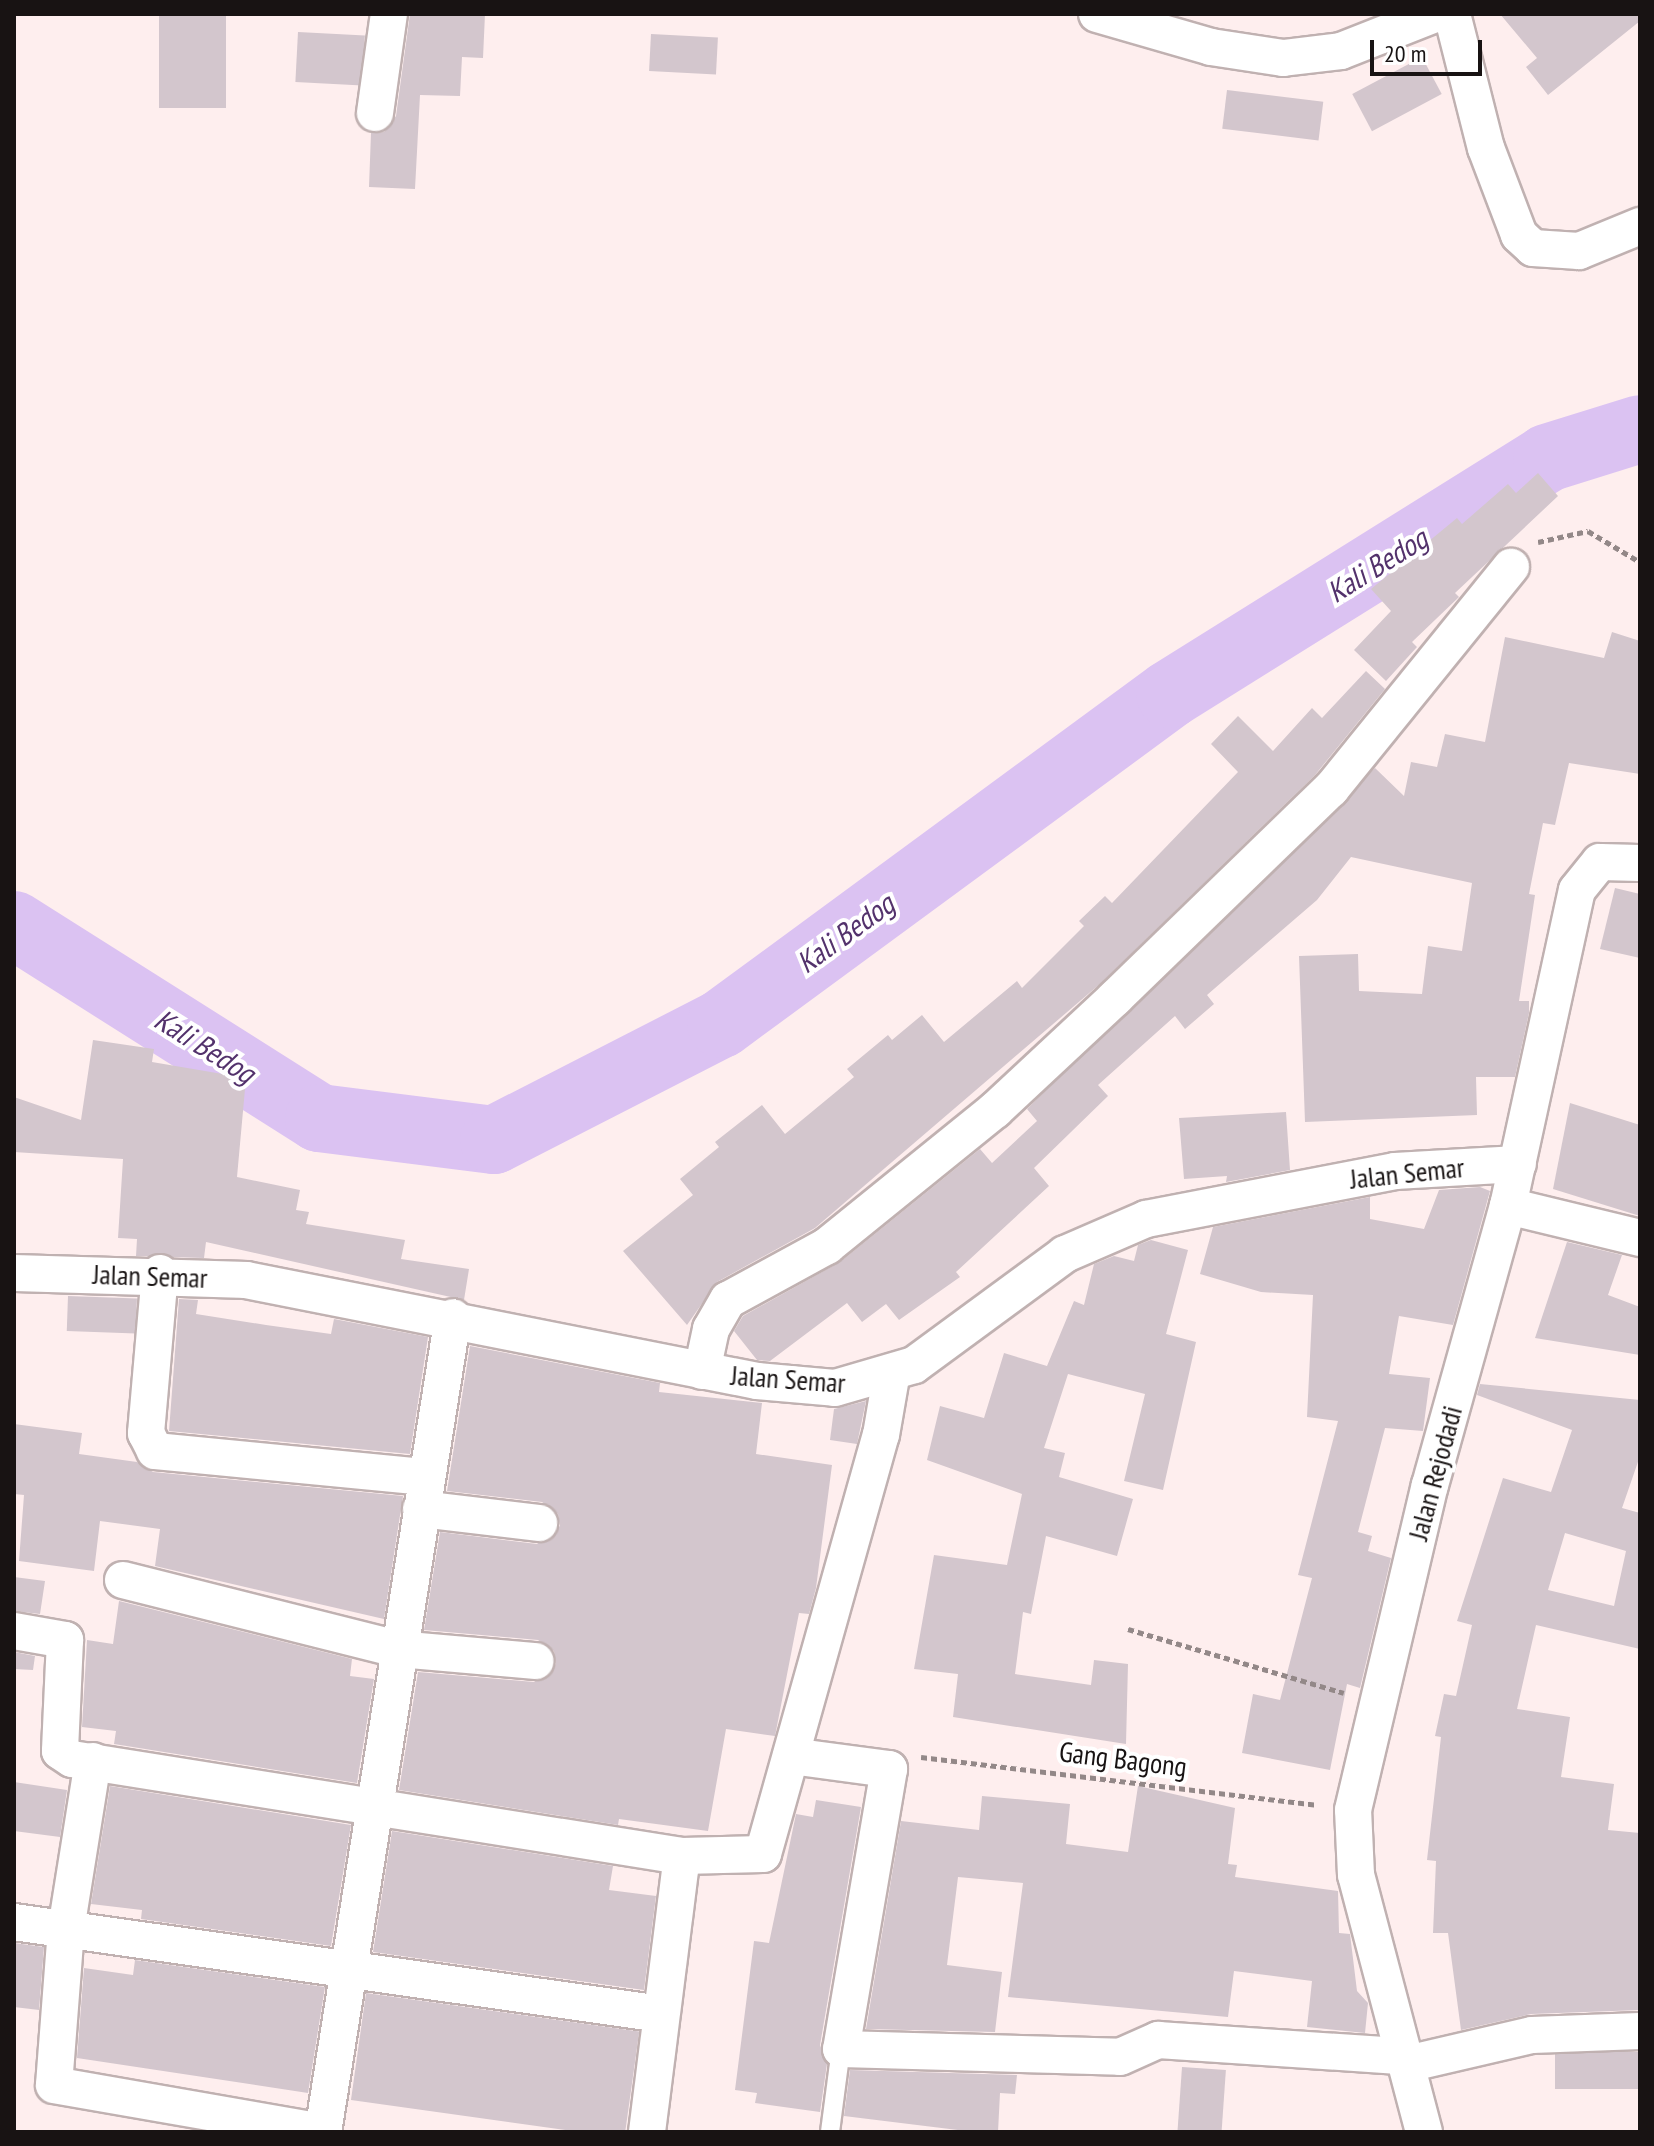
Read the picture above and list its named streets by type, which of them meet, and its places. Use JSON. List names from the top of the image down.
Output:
{
  "streets": {
    "street": ["Jalan Semar", "Jalan Rejodadi"],
    "path": ["Gang Bagong"]
  },
  "crossings": [
    ["Jalan Semar", "Jalan Rejodadi"],
    ["Jalan Rejodadi", "Gang Bagong"]
  ],
  "water": ["Kali Bedog"],
  "scale_bar": "20 m"
}
